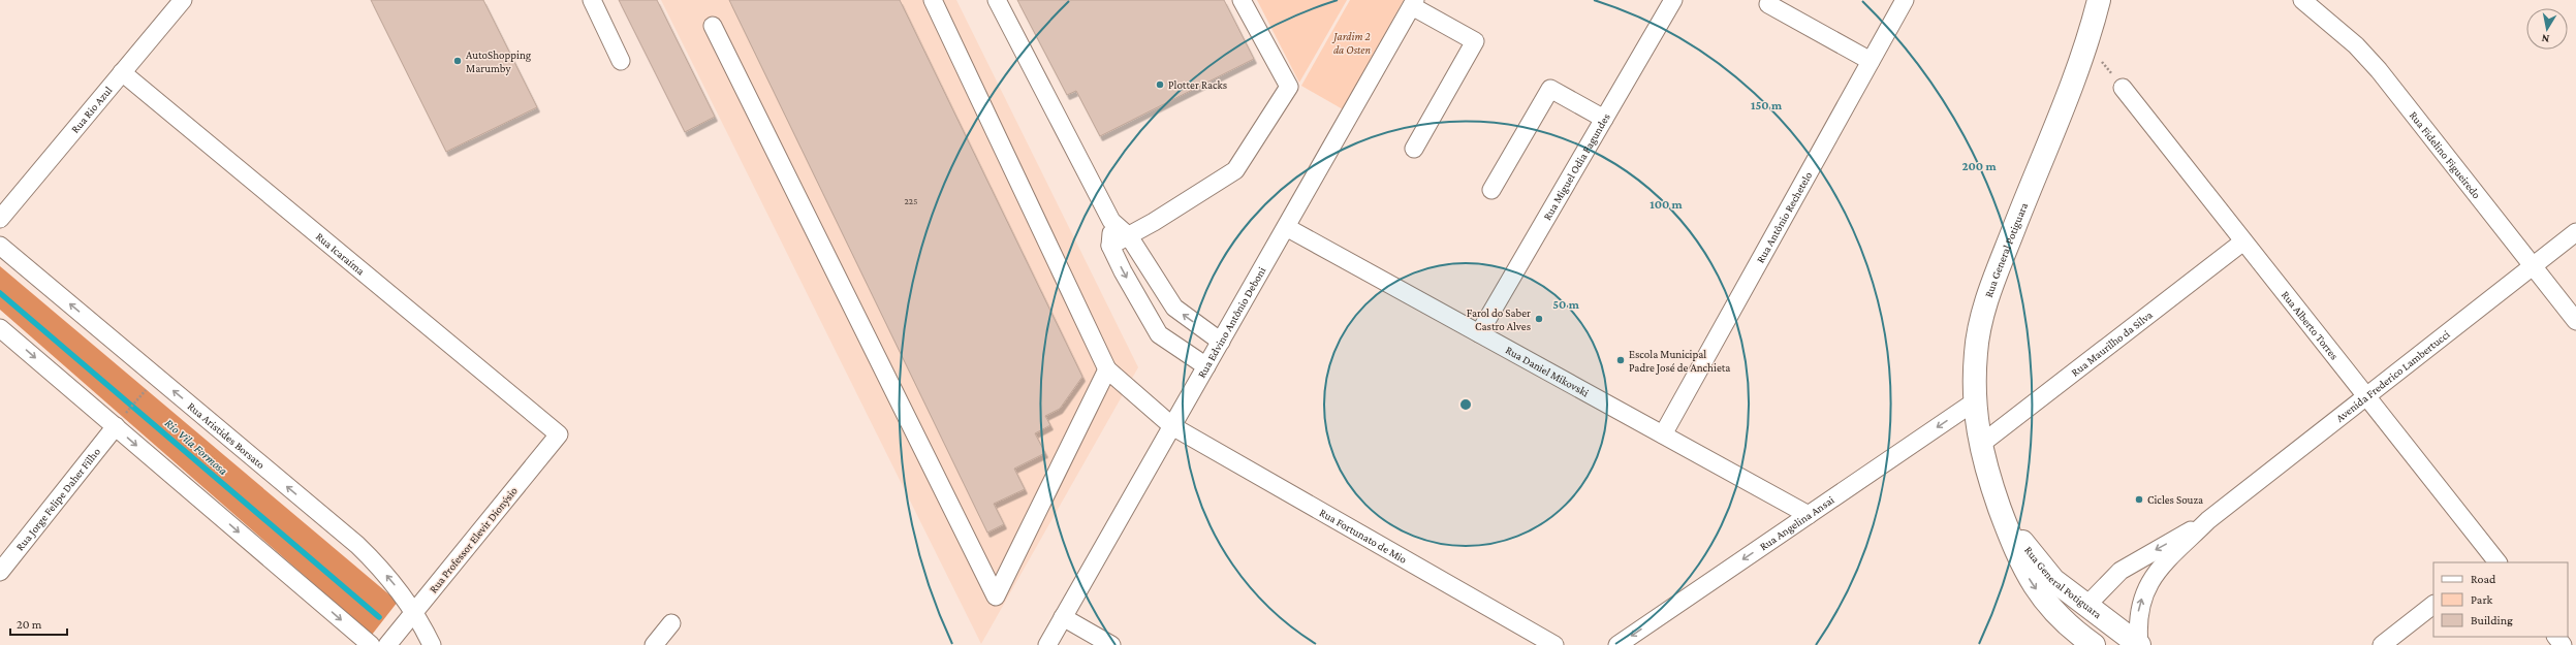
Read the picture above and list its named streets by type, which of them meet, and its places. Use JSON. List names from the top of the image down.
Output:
{
  "streets": {
    "main road": ["Rua General Potiguara"],
    "street": [
      "Rua Rio Azul",
      "Rua Fidelino Figueiredo",
      "Rua Miguel Odia Fagundes",
      "Rua Antônio Rechetelo",
      "Rua Icaraíma",
      "Rua Edvino Antônio Deboni",
      "Rua Alberto Torres",
      "Rua Maurilho da Silva",
      "Rua Daniel Mikovski",
      "Avenida Frederico Lambertucci",
      "Rua Aristides Borsato",
      "Rua Jorge Felipe Daher Filho",
      "Rua Angelina Ansai",
      "Rua Fortunato de Mio",
      "Rua Professor Elevir Dionýsio"
    ]
  },
  "crossings": [
    ["Rua Rio Azul", "Rua Icaraíma"],
    ["Rua Fidelino Figueiredo", "Avenida Frederico Lambertucci"],
    ["Rua Miguel Odia Fagundes", "Rua Daniel Mikovski"],
    ["Rua Antônio Rechetelo", "Rua Daniel Mikovski"],
    ["Rua General Potiguara", "Rua Maurilho da Silva"],
    ["Rua General Potiguara", "Avenida Frederico Lambertucci"],
    ["Rua General Potiguara", "Rua Angelina Ansai"],
    ["Rua Icaraíma", "Rua Professor Elevir Dionýsio"],
    ["Rua Edvino Antônio Deboni", "Rua Daniel Mikovski"],
    ["Rua Edvino Antônio Deboni", "Rua Fortunato de Mio"],
    ["Rua Alberto Torres", "Rua Maurilho da Silva"],
    ["Rua Alberto Torres", "Avenida Frederico Lambertucci"],
    ["Rua Daniel Mikovski", "Rua Angelina Ansai"],
    ["Rua Aristides Borsato", "Rua Professor Elevir Dionýsio"]
  ],
  "one_way": ["Rua Angelina Ansai"],
  "water": ["Rio Vila Formosa"],
  "parks": ["Jardim 2 da Osten"],
  "places": [
    "AutoShopping Marumby",
    "Plotter Racks",
    "Farol do Saber Castro Alves",
    "Escola Municipal Padre José de Anchieta",
    "Cicles Souza"
  ],
  "house_numbers": ["225"],
  "legend": ["Road", "Park", "Building"],
  "scale_bar": "20 m",
  "north": "bottom",
  "rings": [
    "150 m",
    "200 m",
    "100 m",
    "50 m"
  ]
}
